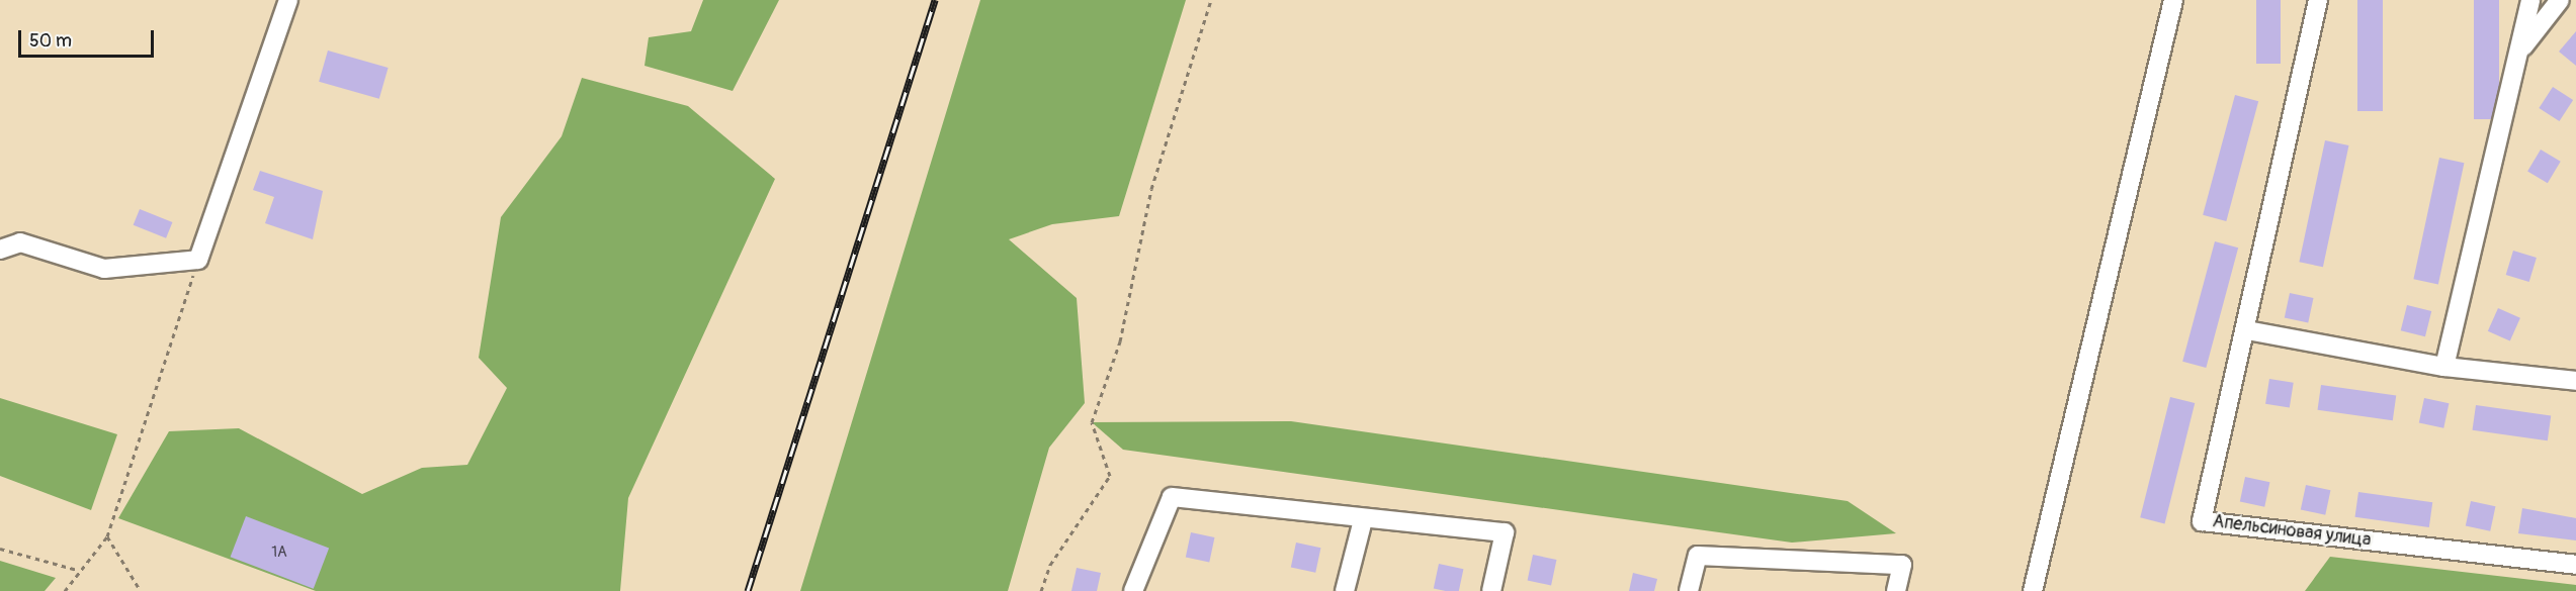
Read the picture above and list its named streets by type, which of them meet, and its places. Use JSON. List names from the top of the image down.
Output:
{
  "streets": {
    "street": ["Апельсиновая улица"]
  },
  "house_numbers": ["1А"],
  "scale_bar": "50 m"
}
